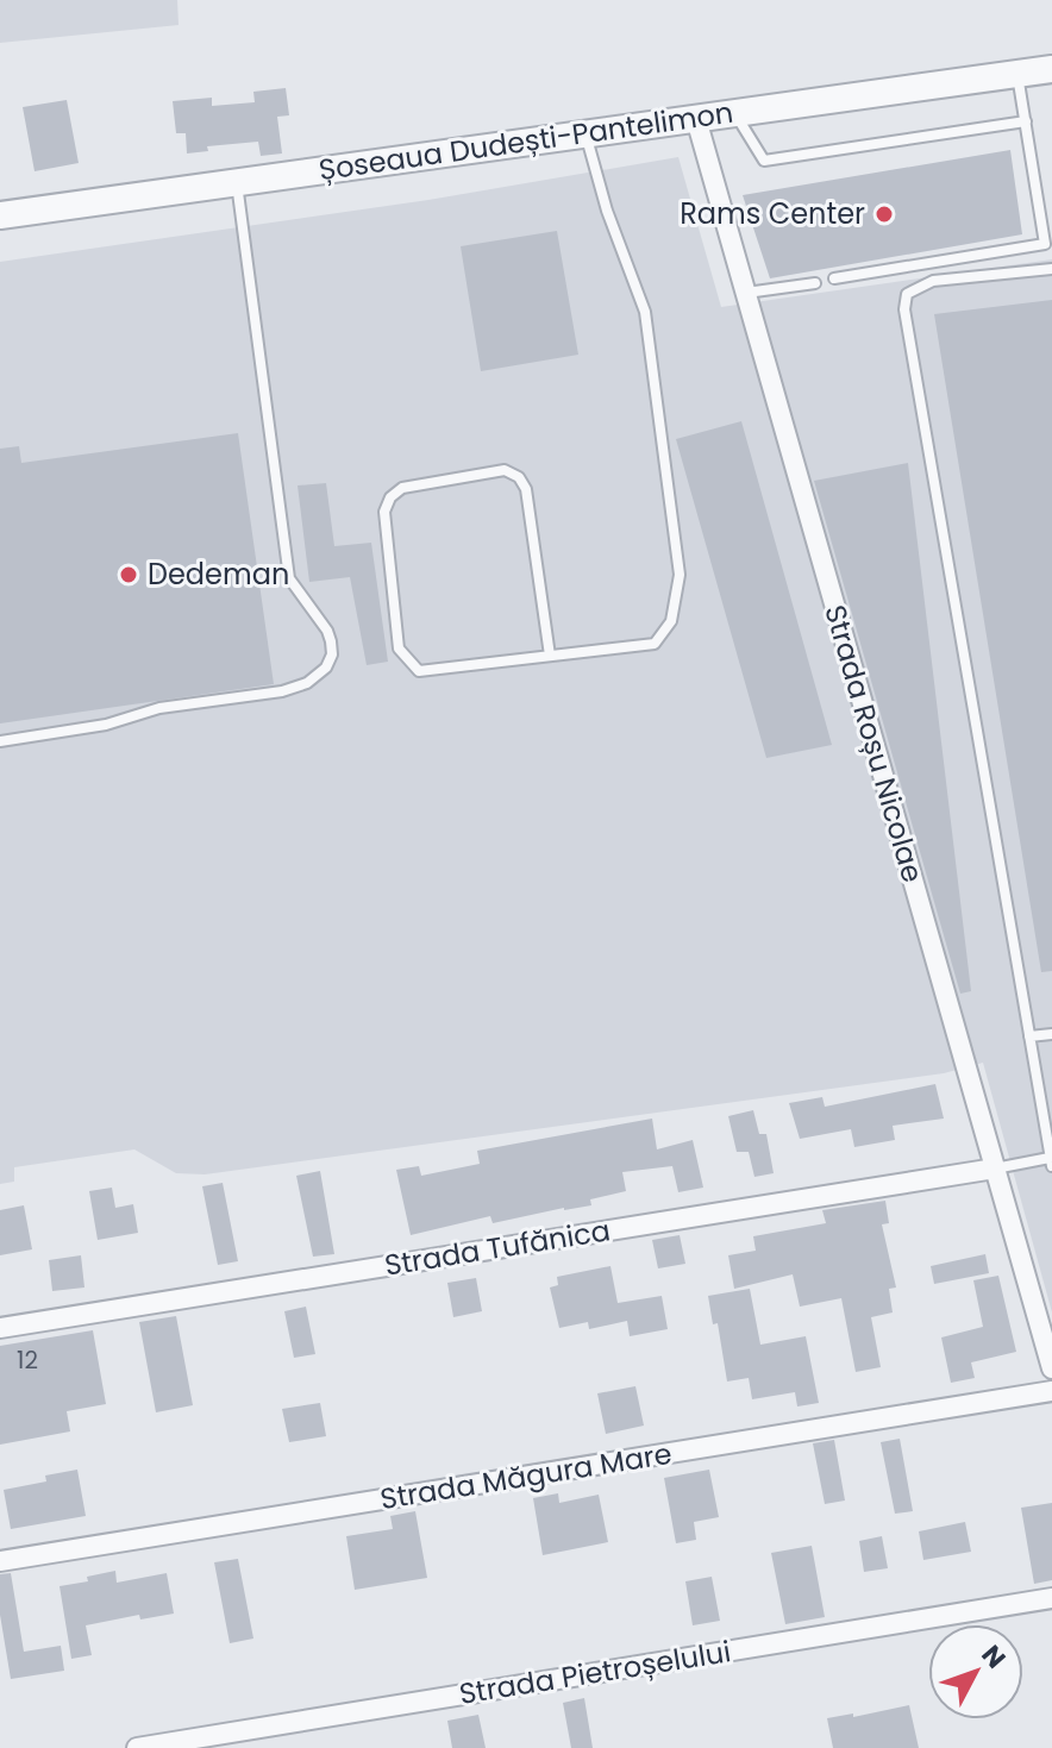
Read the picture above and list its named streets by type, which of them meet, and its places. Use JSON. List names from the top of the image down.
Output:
{
  "streets": {
    "street": [
      "Șoseaua Dudești-Pantelimon",
      "Strada Roșu Nicolae",
      "Strada Tufănica",
      "Strada Măgura Mare",
      "Strada Pietroșelului"
    ]
  },
  "crossings": [
    ["Șoseaua Dudești-Pantelimon", "Strada Roșu Nicolae"],
    ["Strada Roșu Nicolae", "Strada Tufănica"]
  ],
  "places": ["Rams Center", "Dedeman"],
  "house_numbers": ["12"],
  "north": "top right"
}
